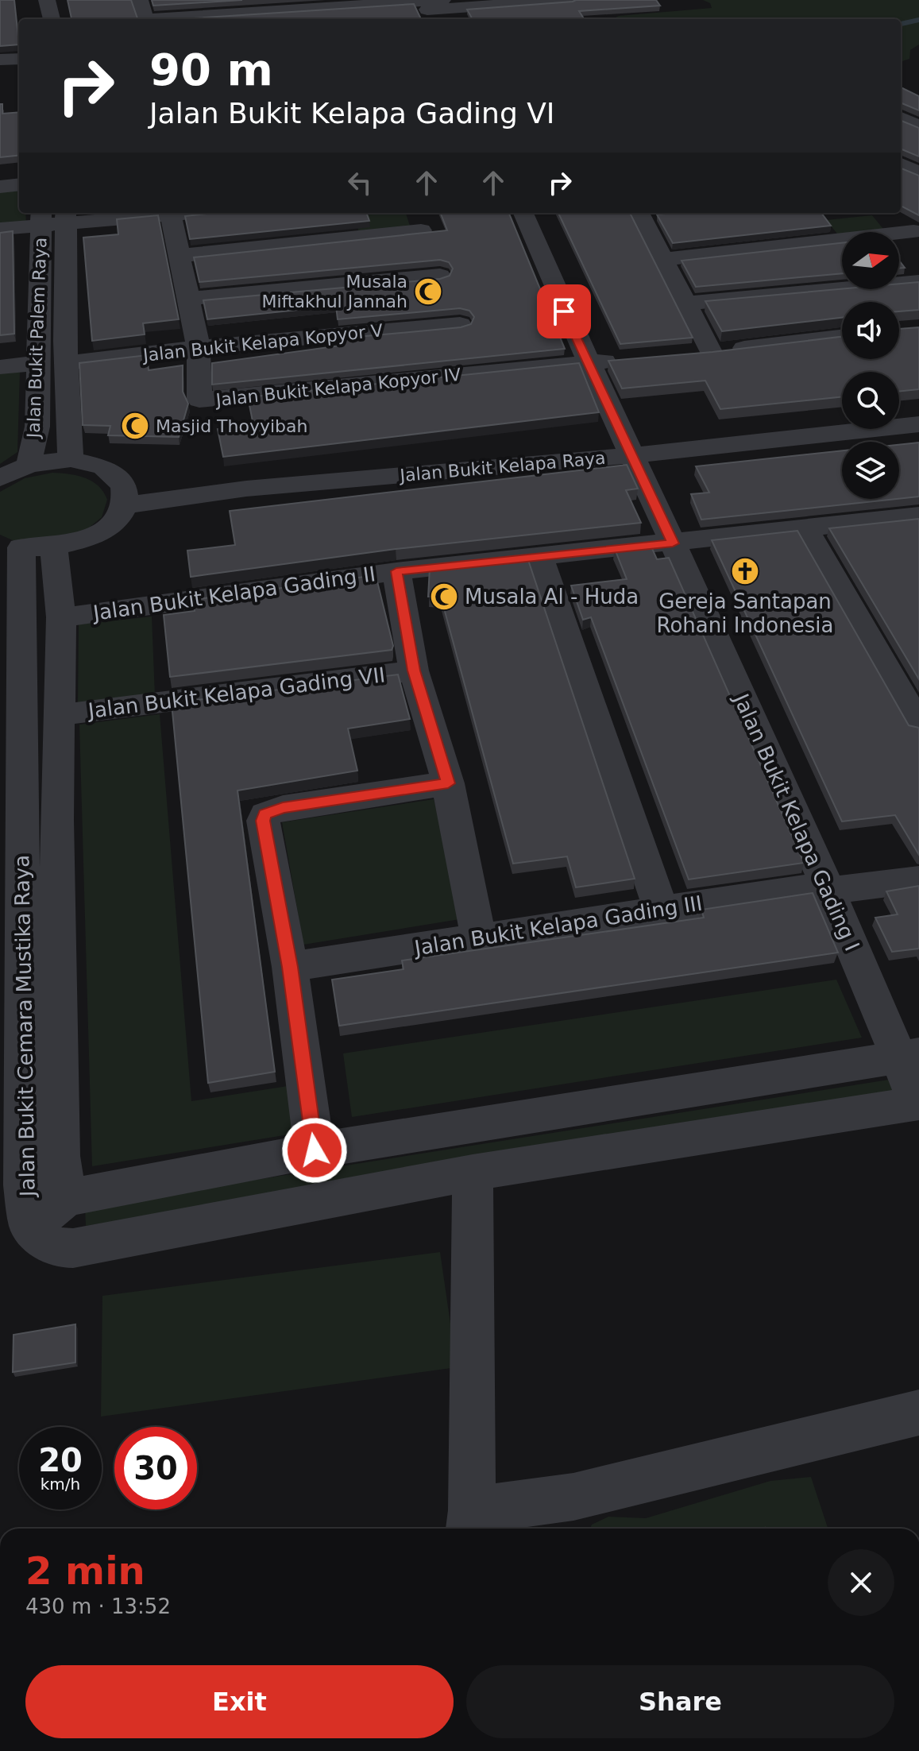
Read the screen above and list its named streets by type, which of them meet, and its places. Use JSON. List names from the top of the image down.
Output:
{
  "streets": {
    "street": [
      "Jalan Bukit Palem Raya",
      "Jalan Bukit Kelapa Kopyor V",
      "Jalan Bukit Kelapa Kopyor IV",
      "Jalan Bukit Kelapa Raya",
      "Jalan Bukit Kelapa Gading II",
      "Jalan Bukit Kelapa Gading VII",
      "Jalan Bukit Kelapa Gading I",
      "Jalan Bukit Kelapa Gading III",
      "Jalan Bukit Cemara Mustika Raya"
    ]
  },
  "crossings": [
    ["Jalan Bukit Palem Raya", "Jalan Bukit Kelapa Kopyor V"],
    ["Jalan Bukit Kelapa Kopyor V", "Jalan Bukit Kelapa Kopyor IV"],
    ["Jalan Bukit Kelapa Kopyor IV", "Jalan Bukit Kelapa Gading I"],
    ["Jalan Bukit Kelapa Raya", "Jalan Bukit Kelapa Gading I"],
    ["Jalan Bukit Kelapa Gading II", "Jalan Bukit Kelapa Gading I"],
    ["Jalan Bukit Kelapa Gading II", "Jalan Bukit Cemara Mustika Raya"],
    ["Jalan Bukit Kelapa Gading VII", "Jalan Bukit Cemara Mustika Raya"],
    ["Jalan Bukit Kelapa Gading I", "Jalan Bukit Kelapa Gading III"]
  ],
  "places": {
    "mosque": ["Musala Miftakhul Jannah", "Masjid Thoyyibah", "Musala Al - Huda"],
    "church": ["Gereja Santapan Rohani Indonesia"]
  },
  "north": "right",
  "page": {
    "turn": ["90 m", "Jalan Bukit Kelapa Gading VI"],
    "speed": "20 km/h",
    "limit": "30",
    "heading": ["2 min", "430 m · 13:52"],
    "buttons": ["Exit", "Share"]
  }
}
